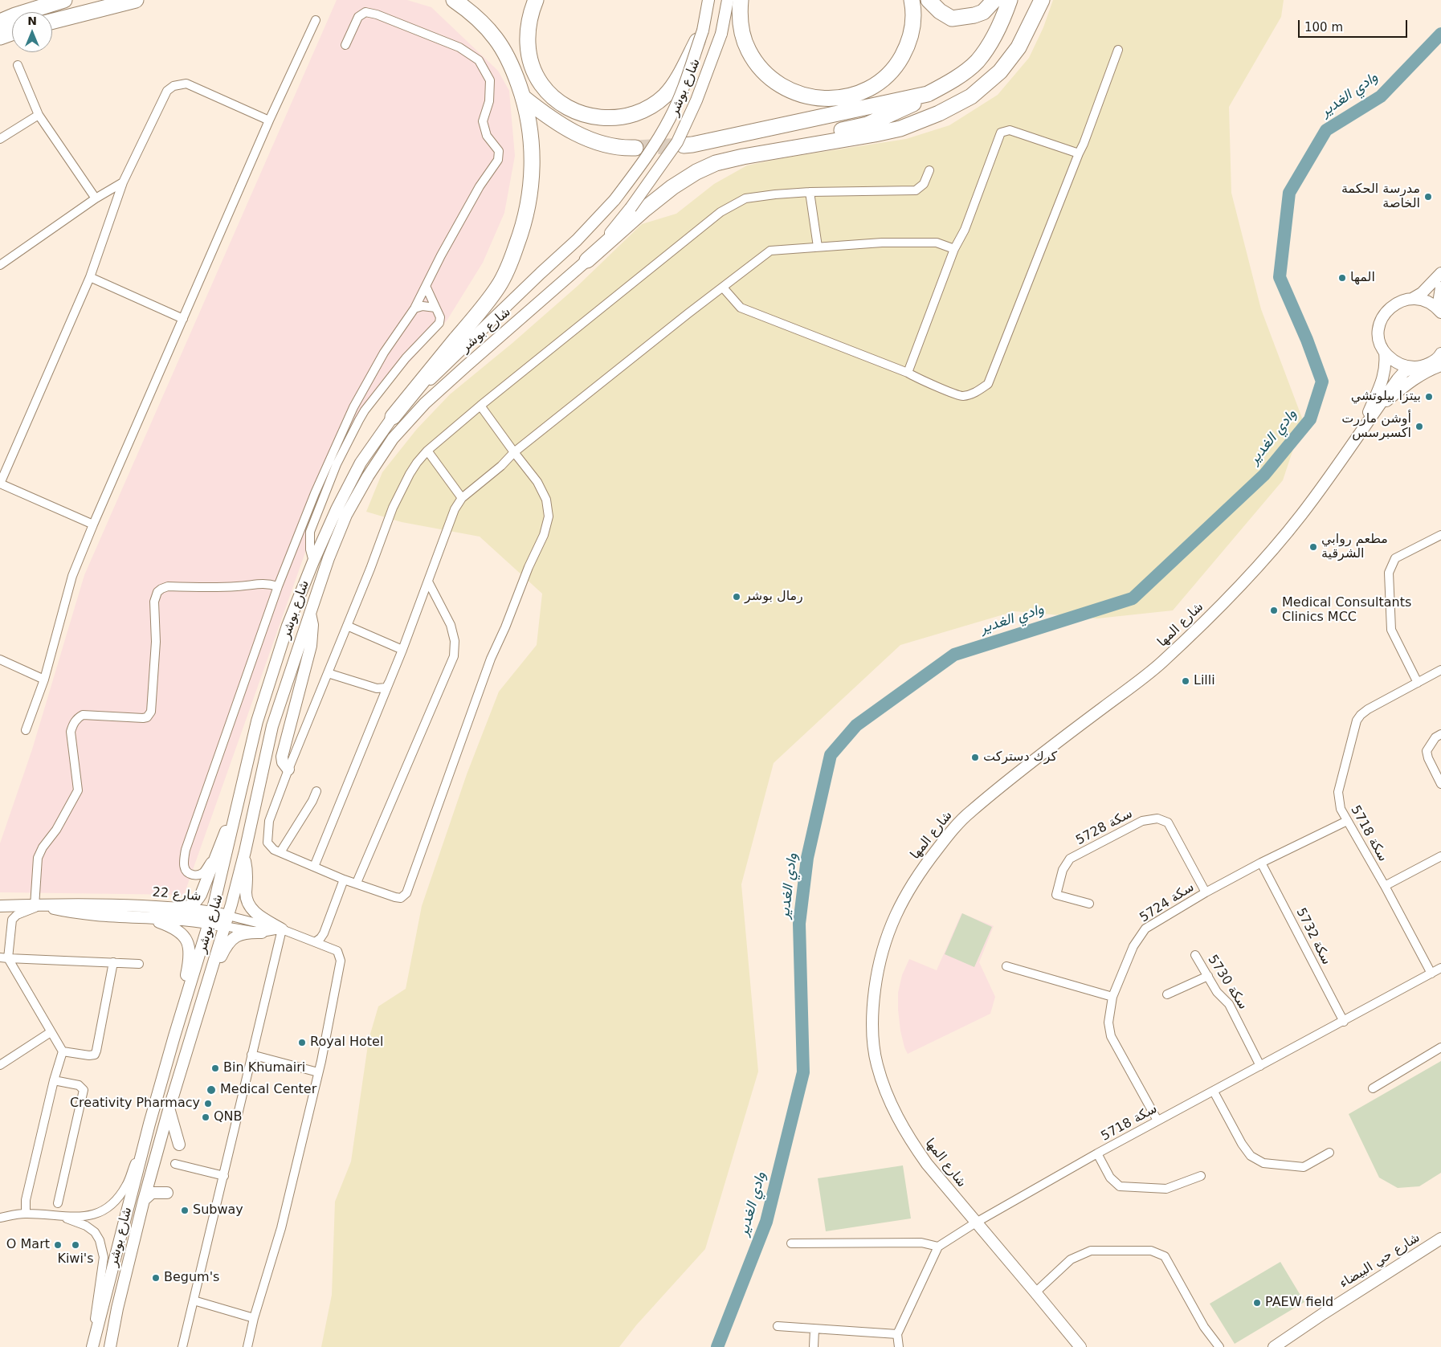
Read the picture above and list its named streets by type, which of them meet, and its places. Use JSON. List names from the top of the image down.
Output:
{
  "streets": {
    "main road": [
      "شارع بوشر",
      "شارع المها",
      "شارع 22",
      "شارع حي البيضاء"
    ],
    "street": [
      "سكة 5728",
      "سكة 5718",
      "سكة 5724",
      "سكة 5732",
      "سكة 5730"
    ]
  },
  "crossings": [
    ["شارع بوشر", "شارع 22"],
    ["شارع المها", "سكة 5718"],
    ["سكة 5728", "سكة 5724"],
    ["سكة 5718", "سكة 5724"],
    ["سكة 5718", "سكة 5732"],
    ["سكة 5718", "سكة 5730"],
    ["سكة 5724", "سكة 5732"]
  ],
  "water": ["وادي الغدير"],
  "places": [
    "مدرسة الحكمة الخاصة",
    "المها",
    "بيتزا بيلوتشي",
    "أوشن ماررت اكسبرسس",
    "مطعم روابي الشرقية",
    "رمال بوشر",
    "Medical Consultants Clinics MCC",
    "Lilli",
    "كرك دستركت",
    "Royal Hotel",
    "Bin Khumairi",
    "Medical Center",
    "Creativity Pharmacy",
    "QNB",
    "Subway",
    "O Mart",
    "Kiwi's",
    "Begum's",
    "PAEW field"
  ],
  "scale_bar": "100 m",
  "north": "top"
}
